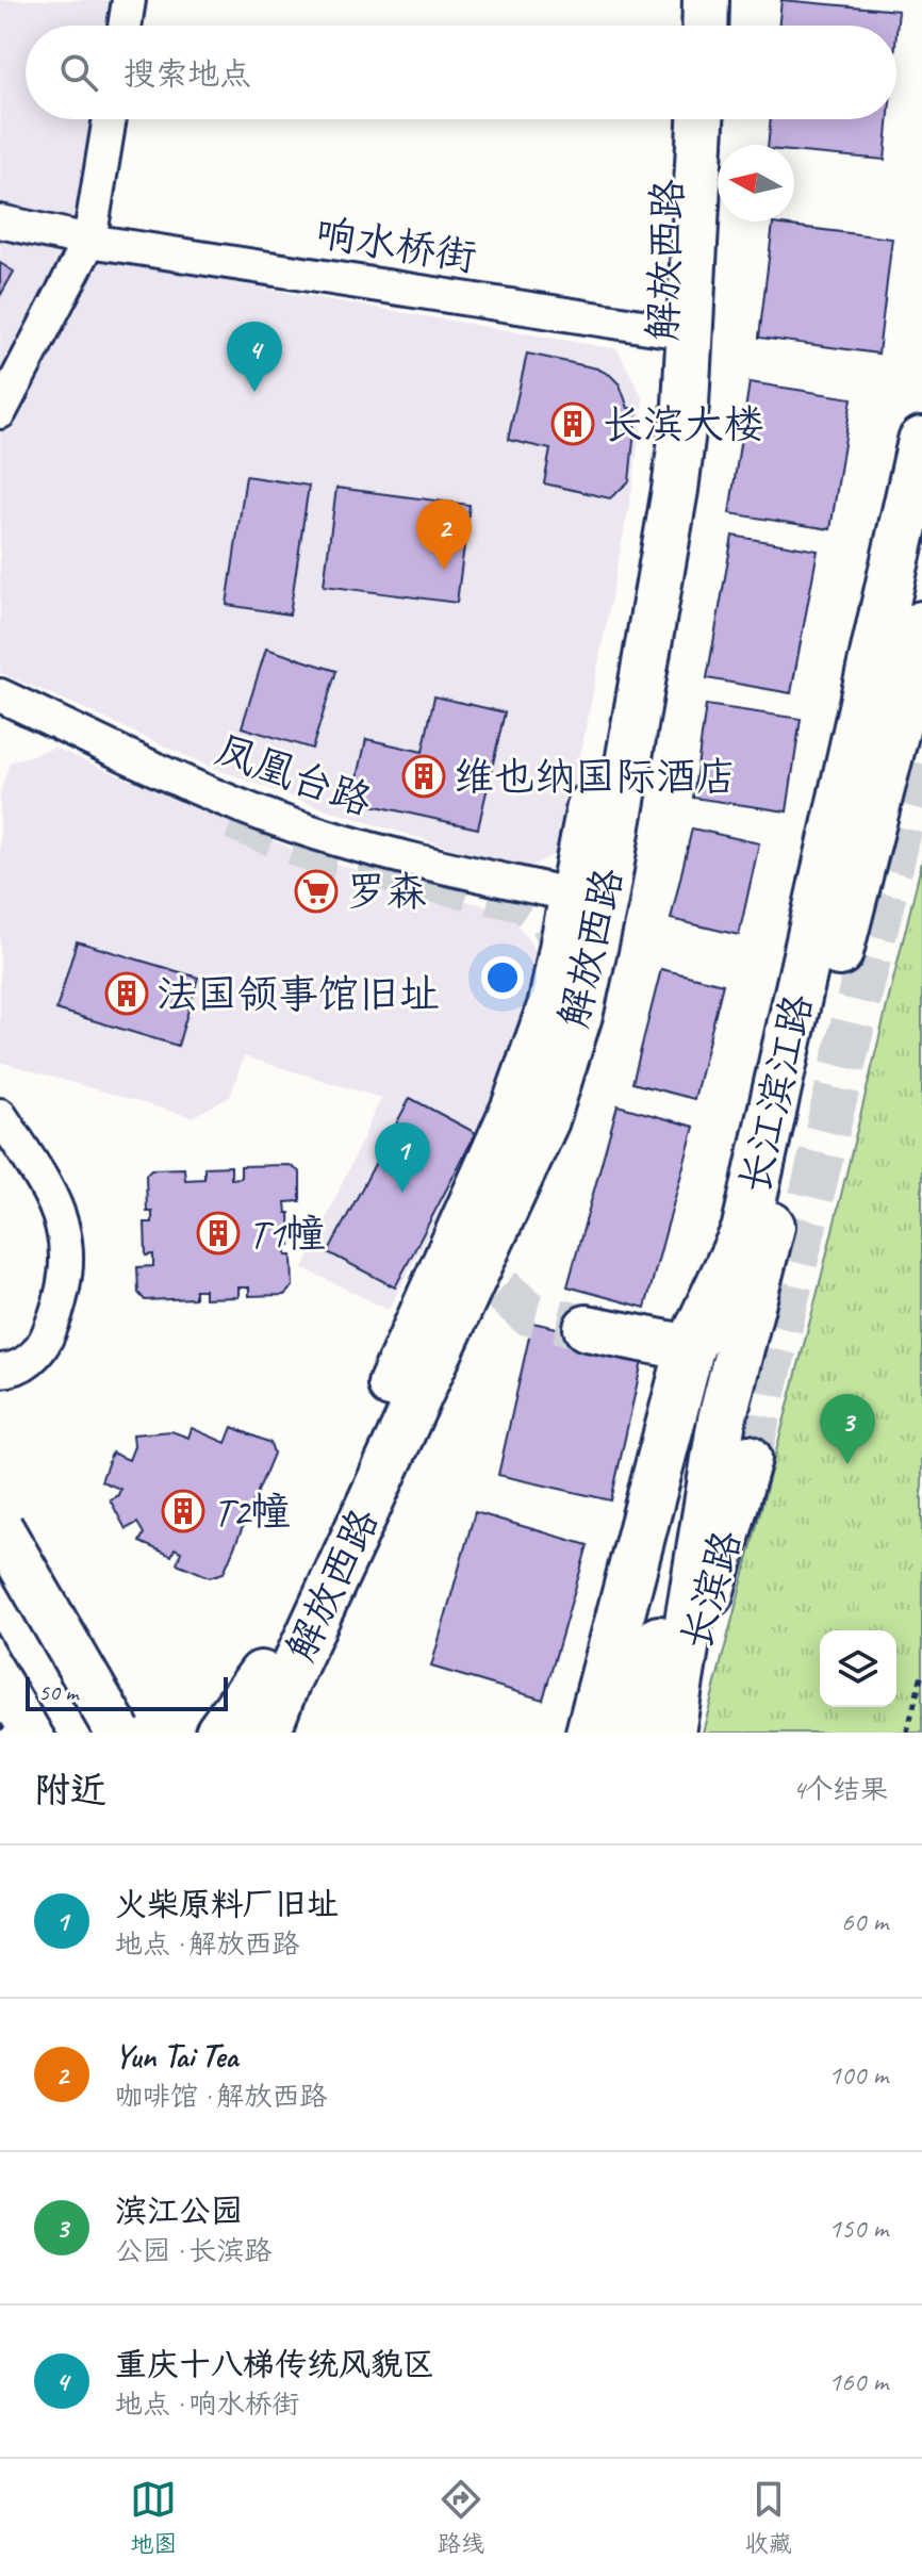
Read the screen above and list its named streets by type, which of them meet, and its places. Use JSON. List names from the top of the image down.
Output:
{
  "streets": {
    "main road": ["解放西路", "长江滨江路", "长滨路"],
    "street": ["响水桥街", "凤凰台路"]
  },
  "crossings": [
    ["响水桥街", "解放西路"],
    ["解放西路", "凤凰台路"],
    ["长江滨江路", "长滨路"]
  ],
  "places": {
    "building": [
      "长滨大楼",
      "维也纳国际酒店",
      "法国领事馆旧址",
      "T1幢",
      "T2幢"
    ],
    "supermarket": ["罗森"]
  },
  "scale_bar": "50 m",
  "north": "left",
  "page": {
    "search": "搜索地点",
    "pins": [
      "4",
      "2",
      "1",
      "3"
    ],
    "scale": "50 m",
    "heading": ["附近", "4个结果"],
    "list": [
      {
        "mark": "1",
        "name": "火柴原料厂旧址",
        "note": "地点 · 解放西路",
        "value": "60 m"
      },
      {
        "mark": "2",
        "name": "Yun Tai Tea",
        "note": "咖啡馆 · 解放西路",
        "value": "100 m"
      },
      {
        "mark": "3",
        "name": "滨江公园",
        "note": "公园 · 长滨路",
        "value": "150 m"
      },
      {
        "mark": "4",
        "name": "重庆十八梯传统风貌区",
        "note": "地点 · 响水桥街",
        "value": "160 m"
      }
    ],
    "nav": ["地图", "路线", "收藏"]
  }
}
